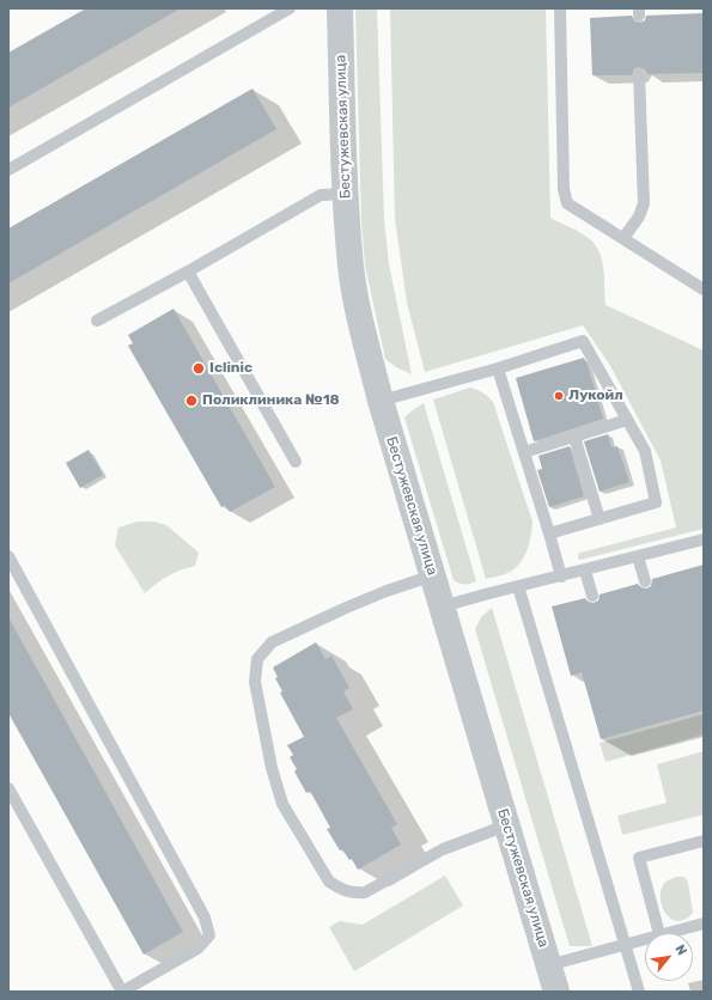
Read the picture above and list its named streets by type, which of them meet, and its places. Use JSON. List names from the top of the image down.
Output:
{
  "streets": {
    "street": ["Бестужевская улица"]
  },
  "places": ["Iclinic", "Лукойл", "Поликлиника №18"],
  "north": "top right"
}
